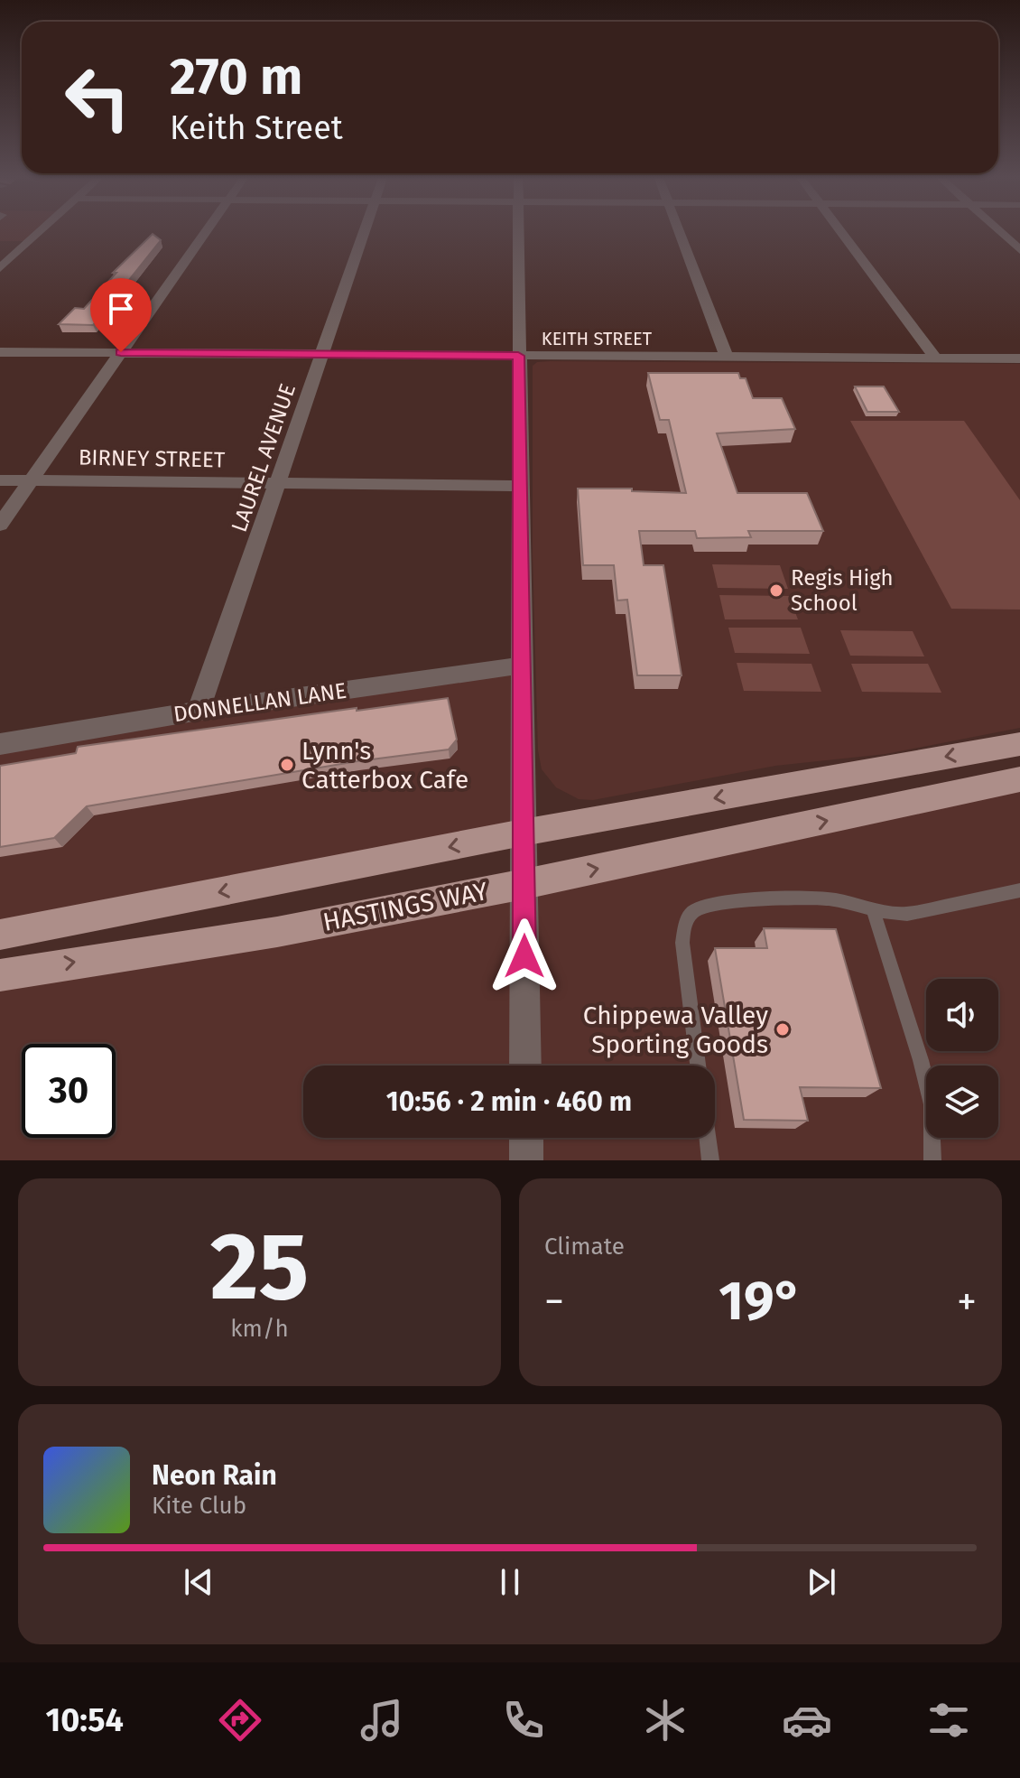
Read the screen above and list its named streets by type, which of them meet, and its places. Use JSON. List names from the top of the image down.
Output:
{
  "streets": {
    "main road": ["HASTINGS WAY"],
    "street": [
      "KEITH STREET",
      "LAUREL AVENUE",
      "BIRNEY STREET",
      "DONNELLAN LANE"
    ]
  },
  "crossings": [
    ["KEITH STREET", "LAUREL AVENUE"],
    ["LAUREL AVENUE", "BIRNEY STREET"],
    ["LAUREL AVENUE", "DONNELLAN LANE"]
  ],
  "places": ["Regis High School", "Lynn's Catterbox Cafe", "Chippewa Valley Sporting Goods"],
  "page": {
    "turn": ["270 m", "Keith Street"],
    "limit": "30",
    "trip": "10:56 · 2 min · 460 m",
    "tile": [
      ["25", "km/h"],
      "Climate"
    ],
    "heat": ["−", "19°", "+"],
    "song": ["Neon Rain", "Kite Club"],
    "tabs": "10:54"
  }
}
